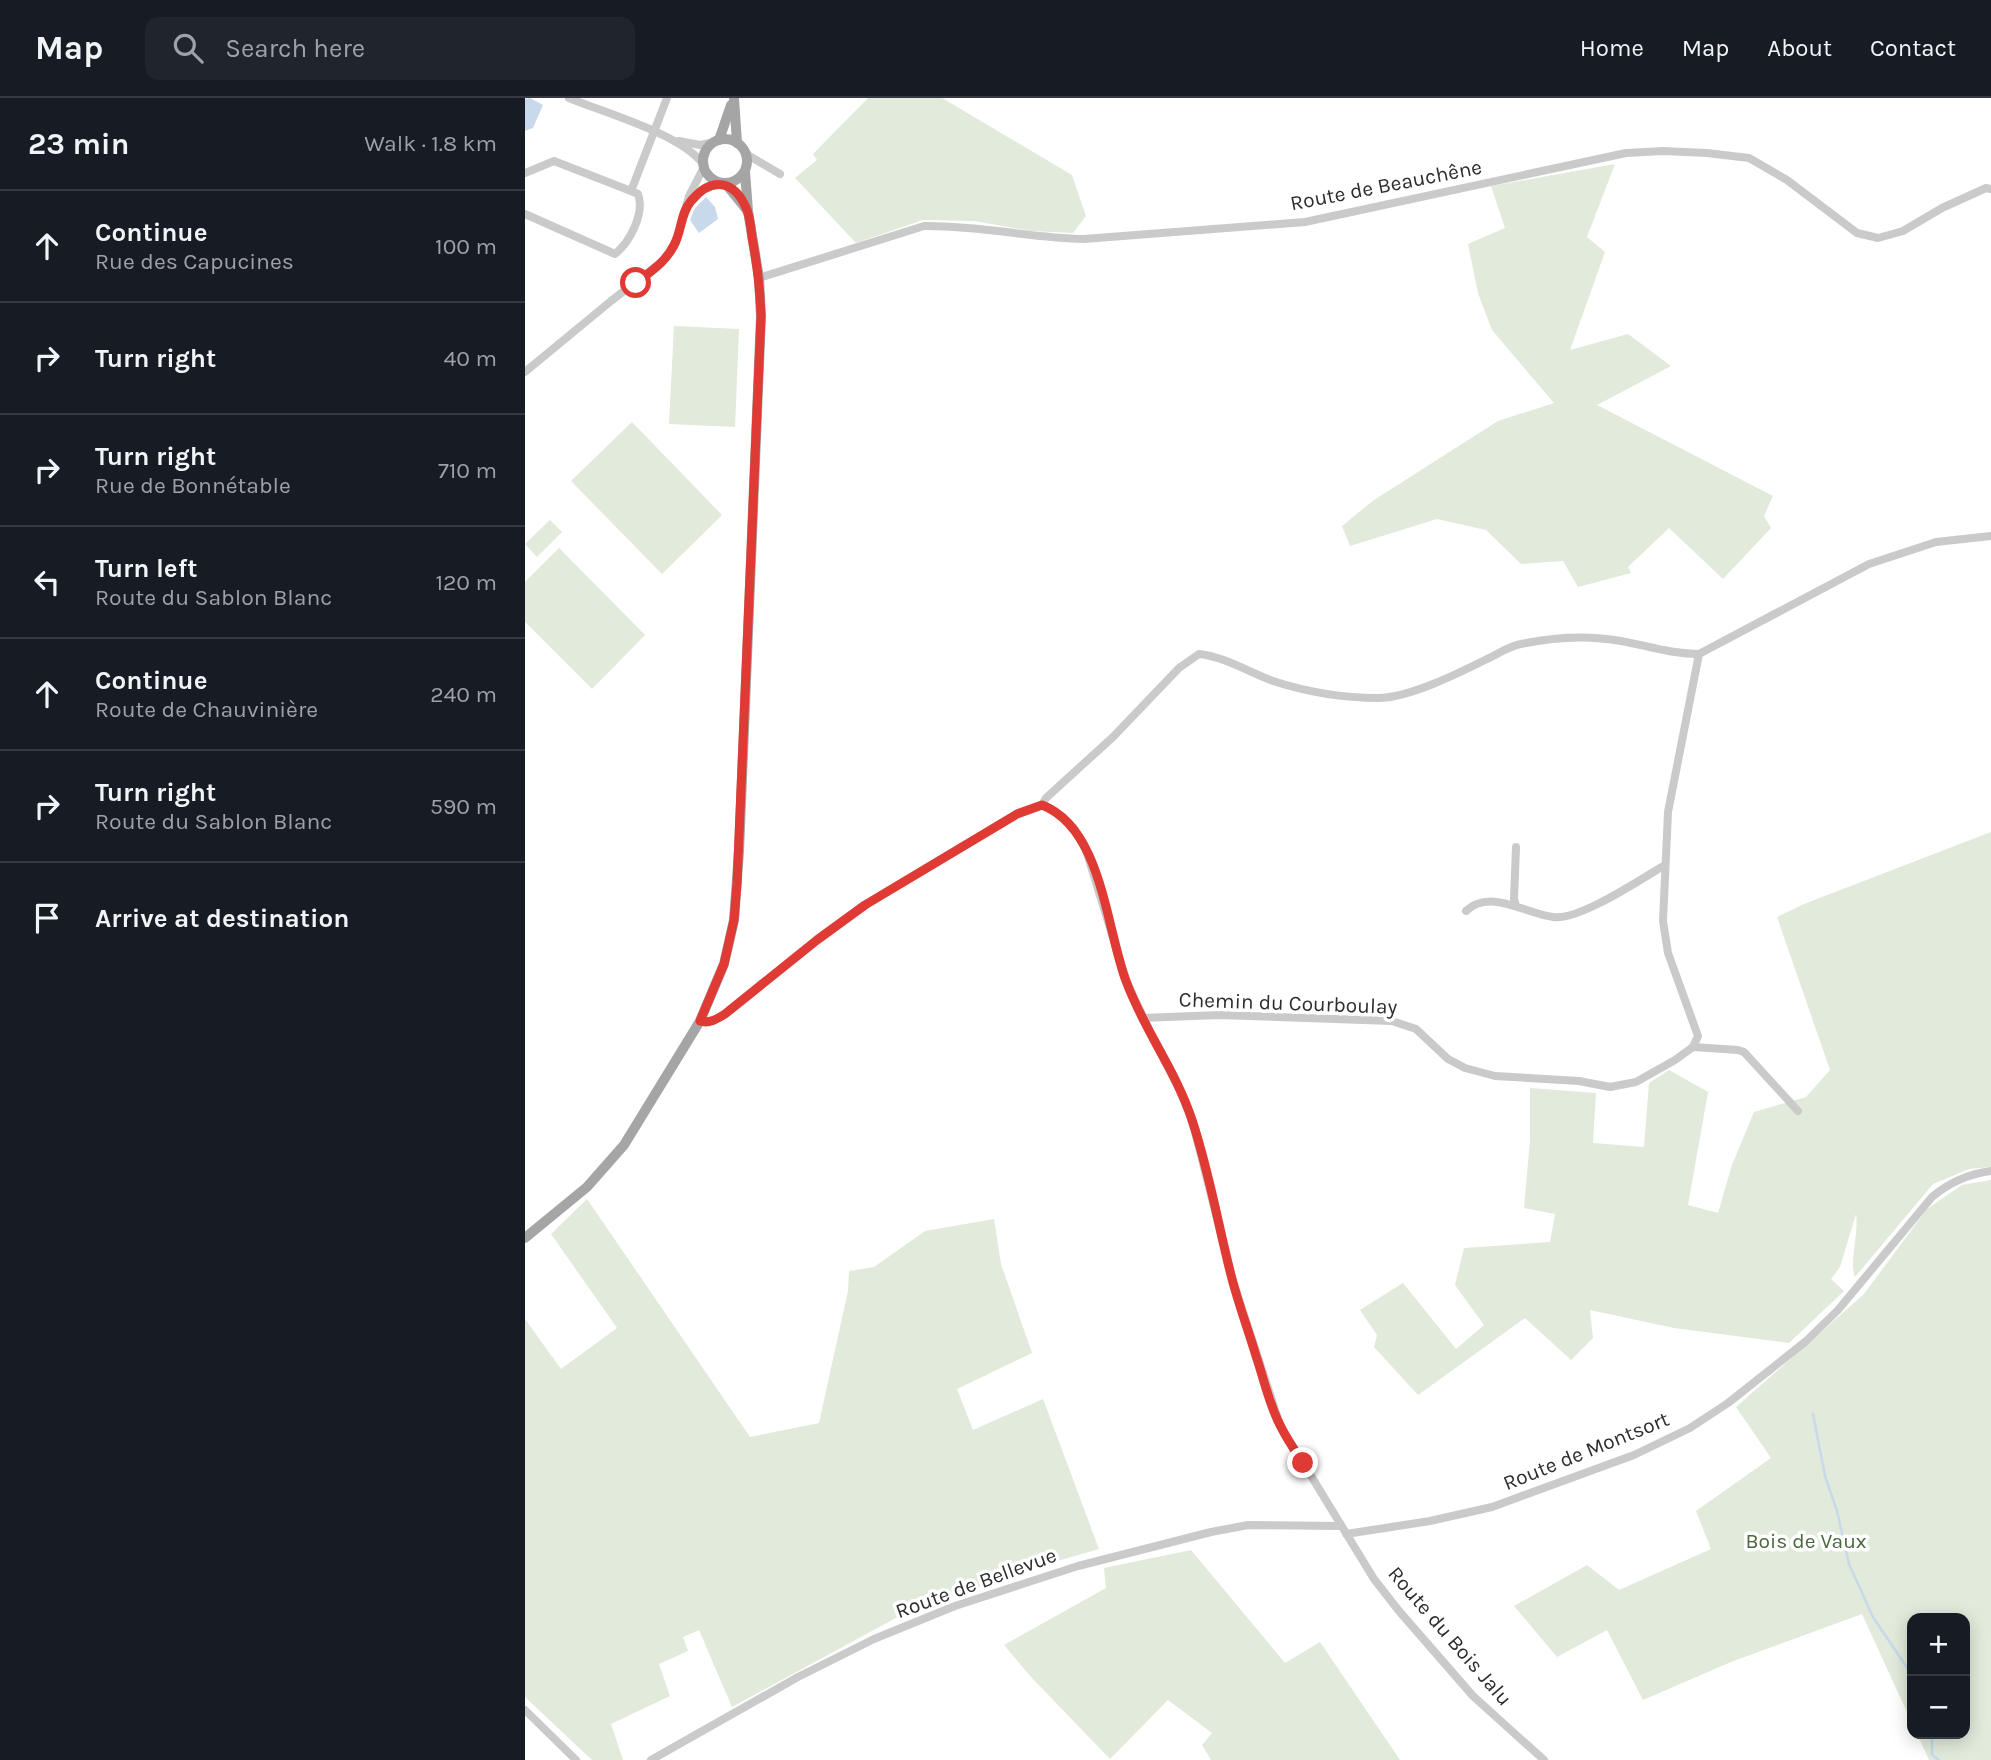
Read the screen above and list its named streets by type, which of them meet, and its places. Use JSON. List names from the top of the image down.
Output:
{
  "streets": {
    "street": [
      "Route de Beauchêne",
      "Chemin du Courboulay",
      "Route de Montsort",
      "Route de Bellevue",
      "Route du Bois Jalu"
    ]
  },
  "crossings": [
    ["Chemin du Courboulay", "Route du Bois Jalu"],
    ["Route de Montsort", "Route du Bois Jalu"],
    ["Route de Bellevue", "Route du Bois Jalu"]
  ],
  "parks": ["Bois de Vaux"],
  "page": {
    "header": "Map",
    "search": "Search here",
    "nav": [
      "Home",
      "Map",
      "About",
      "Contact"
    ],
    "heading": ["23 min", "Walk · 1.8 km"],
    "list": [
      ["Continue", "Rue des Capucines", "100 m"],
      ["Turn right", "40 m"],
      ["Turn right", "Rue de Bonnétable", "710 m"],
      ["Turn left", "Route du Sablon Blanc", "120 m"],
      ["Continue", "Route de Chauvinière", "240 m"],
      ["Turn right", "Route du Sablon Blanc", "590 m"],
      "Arrive at destination"
    ],
    "map_buttons": ["+", "−"]
  }
}
